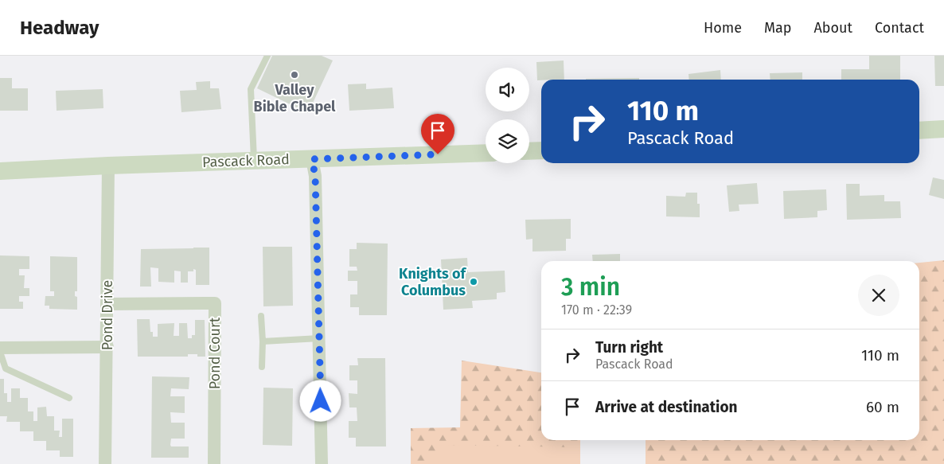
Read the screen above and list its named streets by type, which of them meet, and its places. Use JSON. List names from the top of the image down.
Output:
{
  "streets": {
    "main road": ["Pascack Road"],
    "street": ["Pond Drive", "Pond Court"]
  },
  "crossings": [
    ["Pascack Road", "Pond Drive"],
    ["Pond Drive", "Pond Court"]
  ],
  "places": ["Valley Bible Chapel", "Knights of Columbus"],
  "page": {
    "header": "Headway",
    "nav": [
      "Home",
      "Map",
      "About",
      "Contact"
    ],
    "turn": ["110 m", "Pascack Road"],
    "heading": ["3 min", "170 m · 22:39"],
    "list": [
      {
        "name": "Turn right",
        "note": "Pascack Road",
        "value": "110 m"
      },
      {
        "name": "Arrive at destination",
        "value": "60 m"
      }
    ]
  }
}
